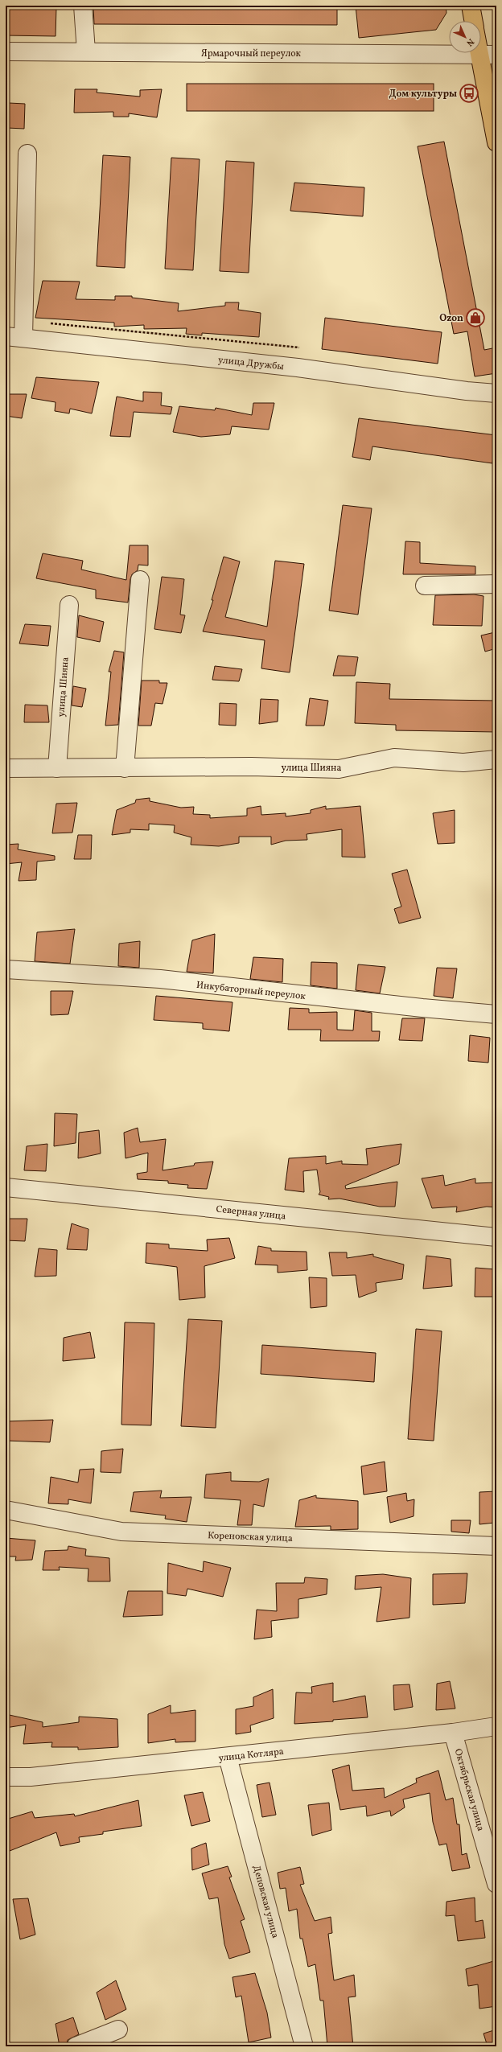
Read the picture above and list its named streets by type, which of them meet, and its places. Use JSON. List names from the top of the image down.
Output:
{
  "streets": {
    "street": [
      "Ярмарочный переулок",
      "улица Дружбы",
      "улица Шияна",
      "Инкубаторный переулок",
      "Северная улица",
      "Кореновская улица",
      "улица Котляра",
      "Октябрьская улица",
      "Деповская улица"
    ]
  },
  "crossings": [
    ["улица Котляра", "Октябрьская улица"],
    ["улица Котляра", "Деповская улица"]
  ],
  "places": {
    "bus stop": ["Дом культуры"],
    "shop": ["Ozon"]
  },
  "north": "bottom right"
}
